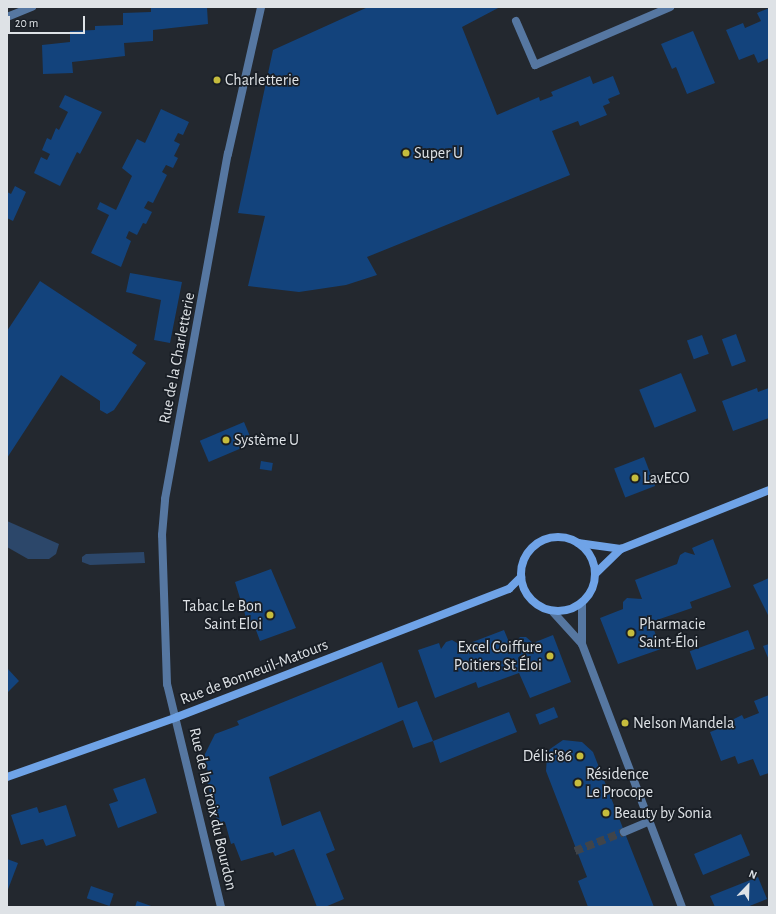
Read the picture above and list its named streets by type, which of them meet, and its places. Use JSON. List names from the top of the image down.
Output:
{
  "streets": {
    "main road": ["Rue de Bonneuil-Matours"],
    "street": ["Rue de la Charletterie", "Rue de la Croix du Bourdon"]
  },
  "crossings": [
    ["Rue de la Charletterie", "Rue de Bonneuil-Matours"],
    ["Rue de la Charletterie", "Rue de la Croix du Bourdon"],
    ["Rue de Bonneuil-Matours", "Rue de la Croix du Bourdon"]
  ],
  "places": [
    "Charletterie",
    "Super U",
    "Système U",
    "LavECO",
    "Tabac Le Bon Saint Eloi",
    "Pharmacie Saint-Éloi",
    "Excel Coiffure Poitiers St Éloi",
    "Nelson Mandela",
    "Délis'86",
    "Résidence Le Procope",
    "Beauty by Sonia"
  ],
  "scale_bar": "20 m",
  "north": "top right"
}
